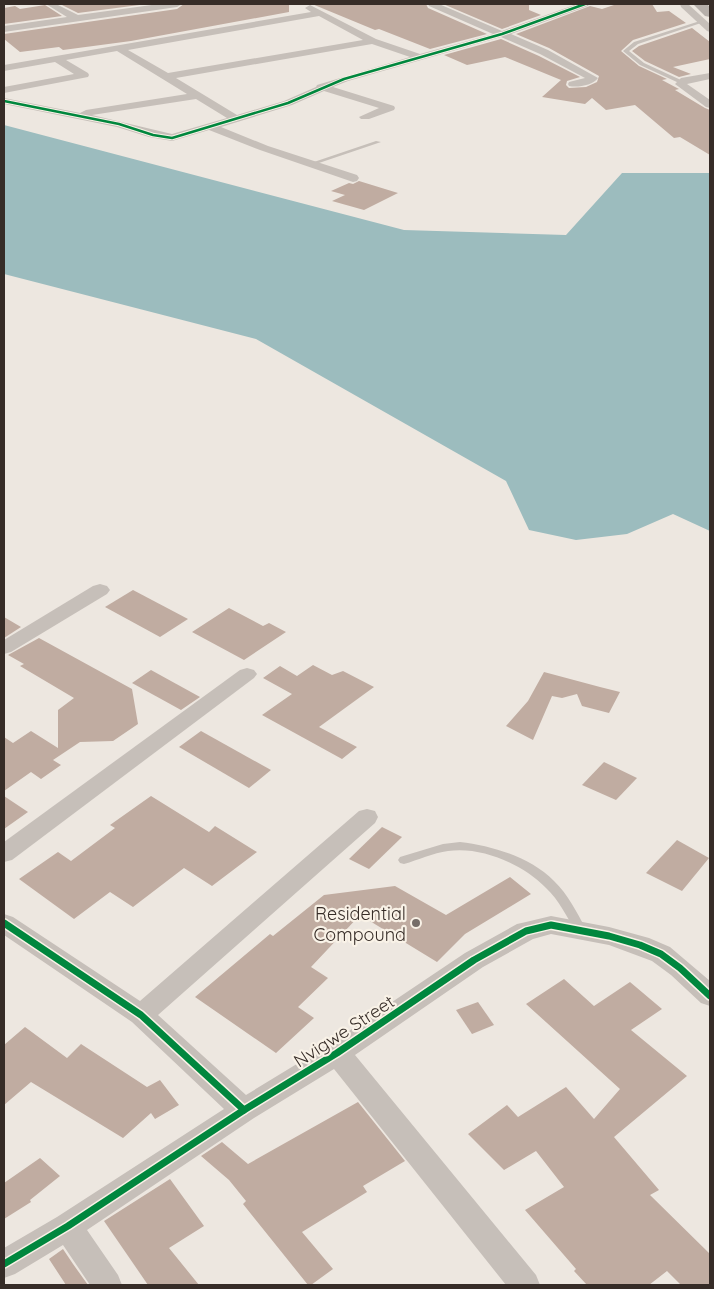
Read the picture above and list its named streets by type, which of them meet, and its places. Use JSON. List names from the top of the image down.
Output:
{
  "streets": {
    "street": ["Nvigwe Street"]
  },
  "places": ["Residential Compound"]
}
